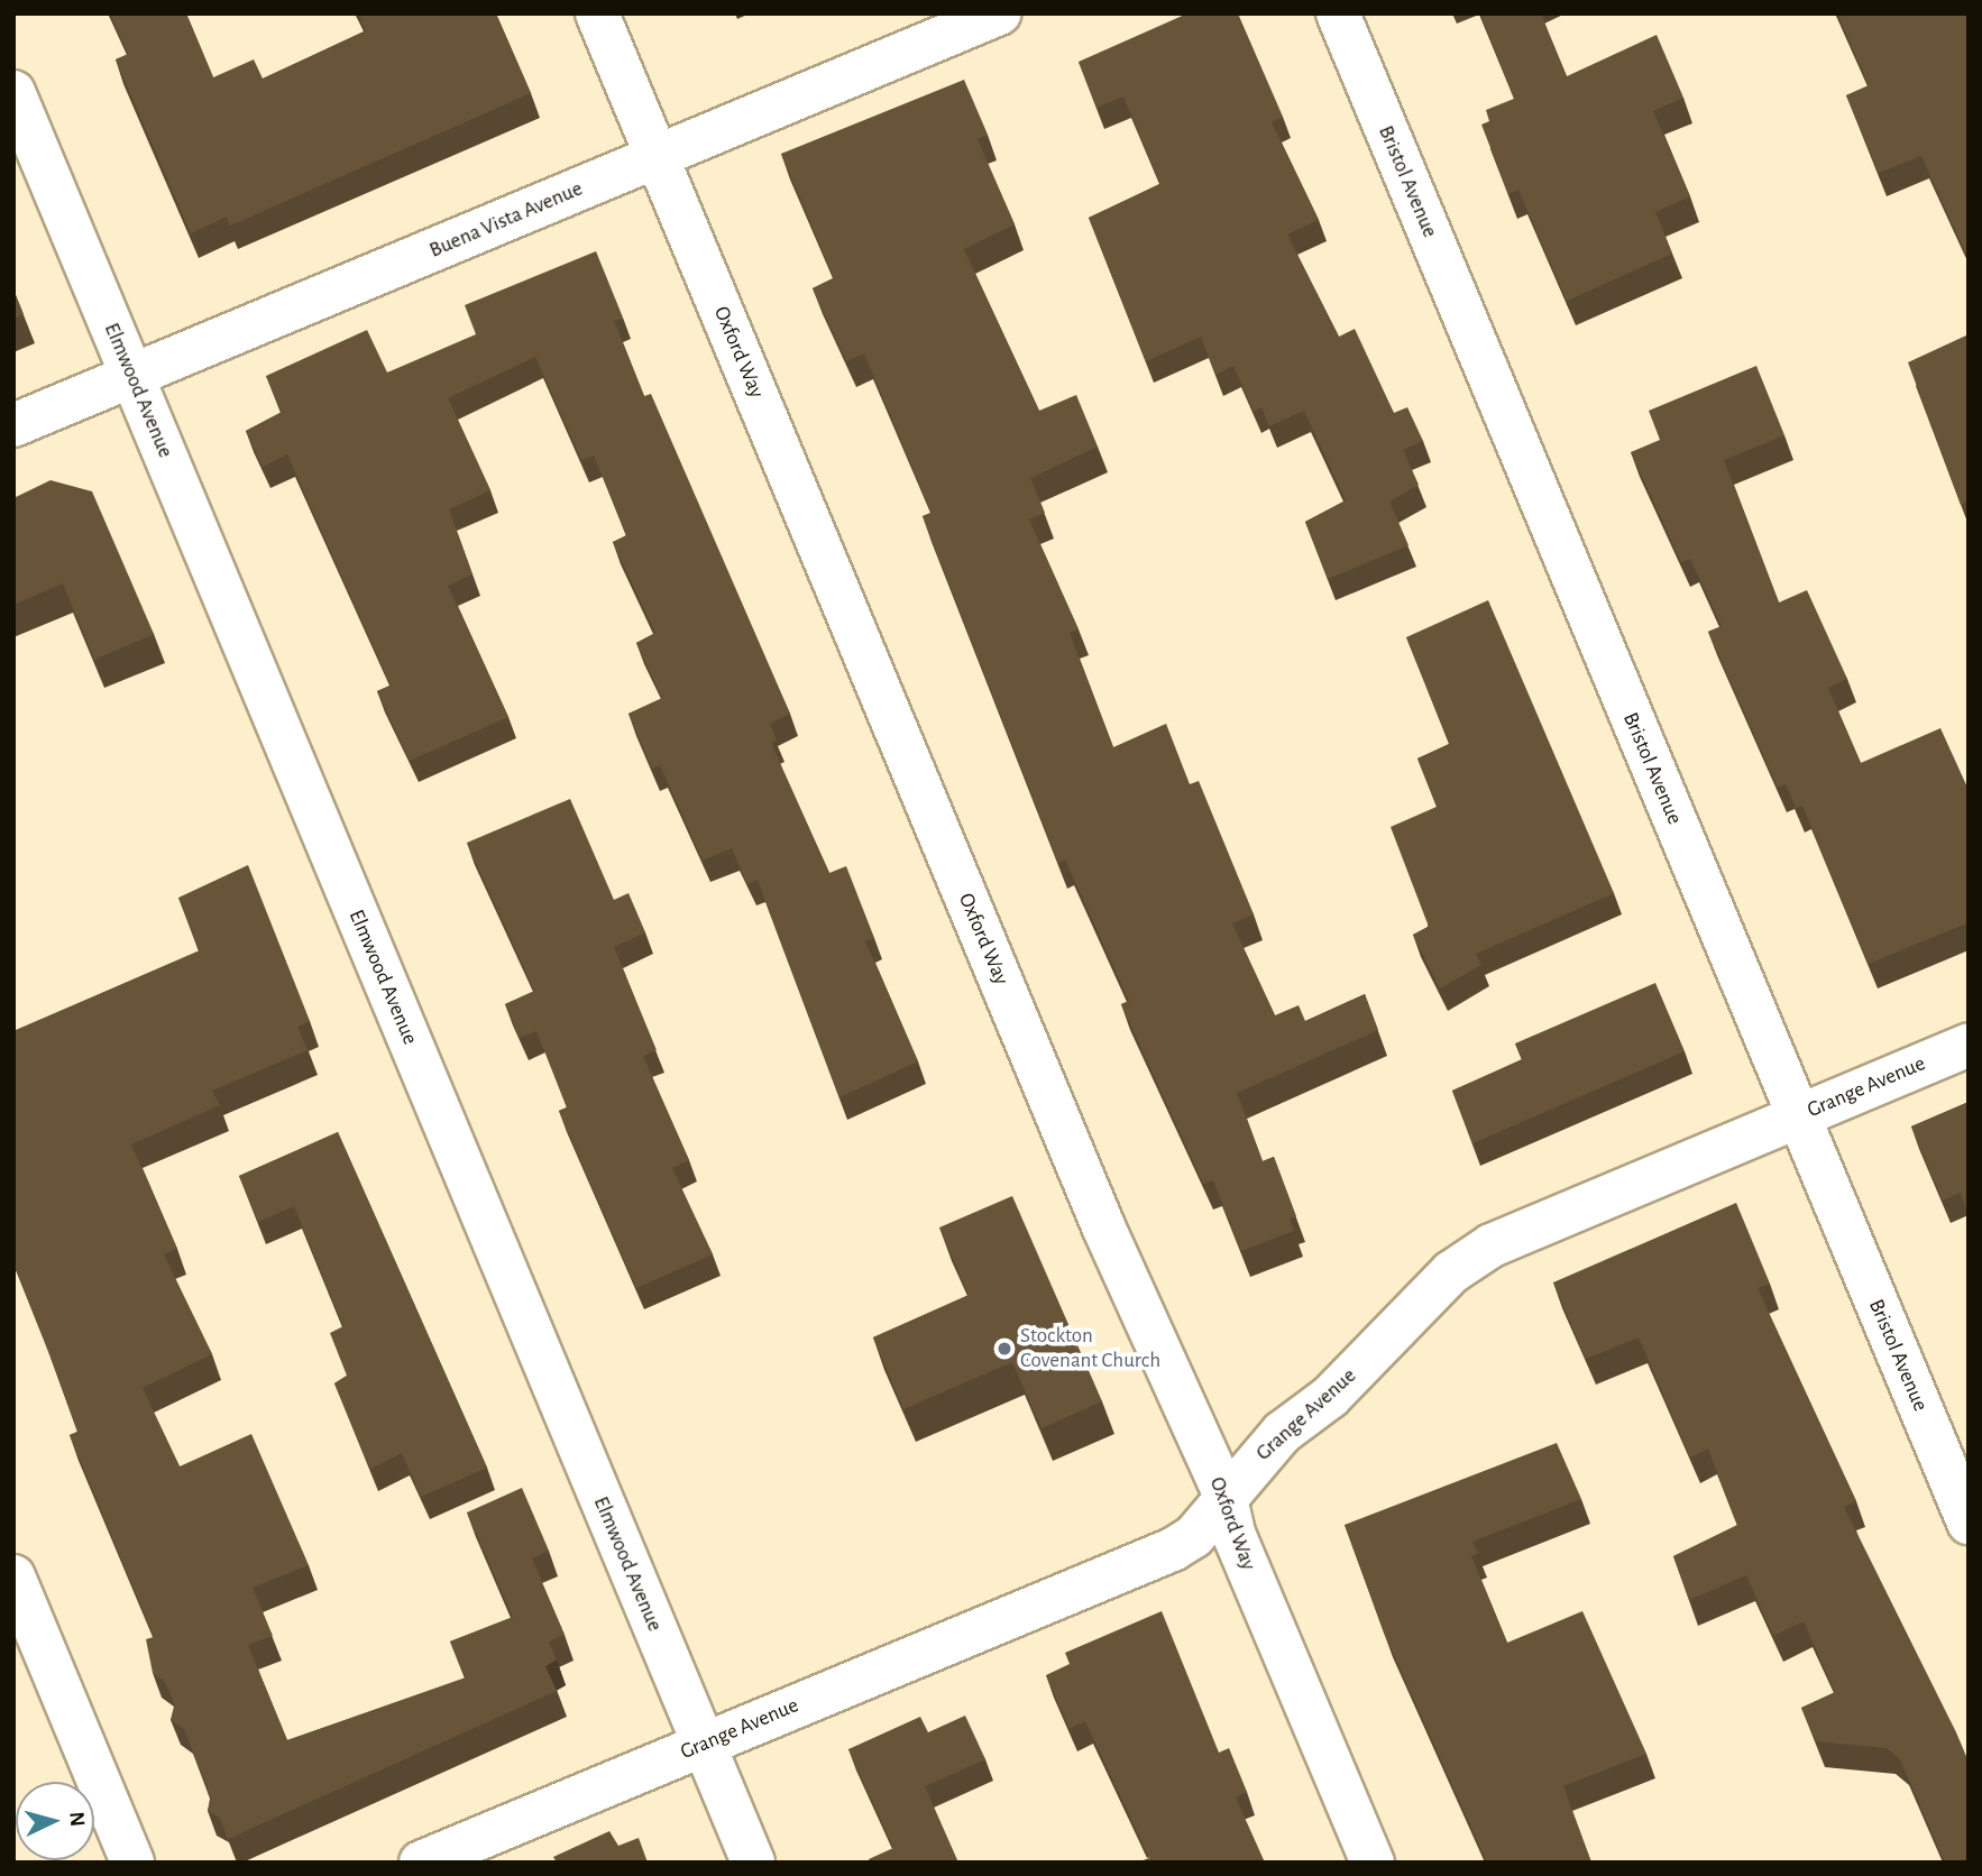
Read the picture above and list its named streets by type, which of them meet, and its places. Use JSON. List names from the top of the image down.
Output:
{
  "streets": {
    "street": [
      "Bristol Avenue",
      "Buena Vista Avenue",
      "Oxford Way",
      "Elmwood Avenue",
      "Grange Avenue"
    ]
  },
  "crossings": [
    ["Bristol Avenue", "Grange Avenue"],
    ["Buena Vista Avenue", "Oxford Way"],
    ["Buena Vista Avenue", "Elmwood Avenue"],
    ["Oxford Way", "Grange Avenue"],
    ["Elmwood Avenue", "Grange Avenue"]
  ],
  "places": ["Stockton Covenant Church"],
  "north": "right"
}
